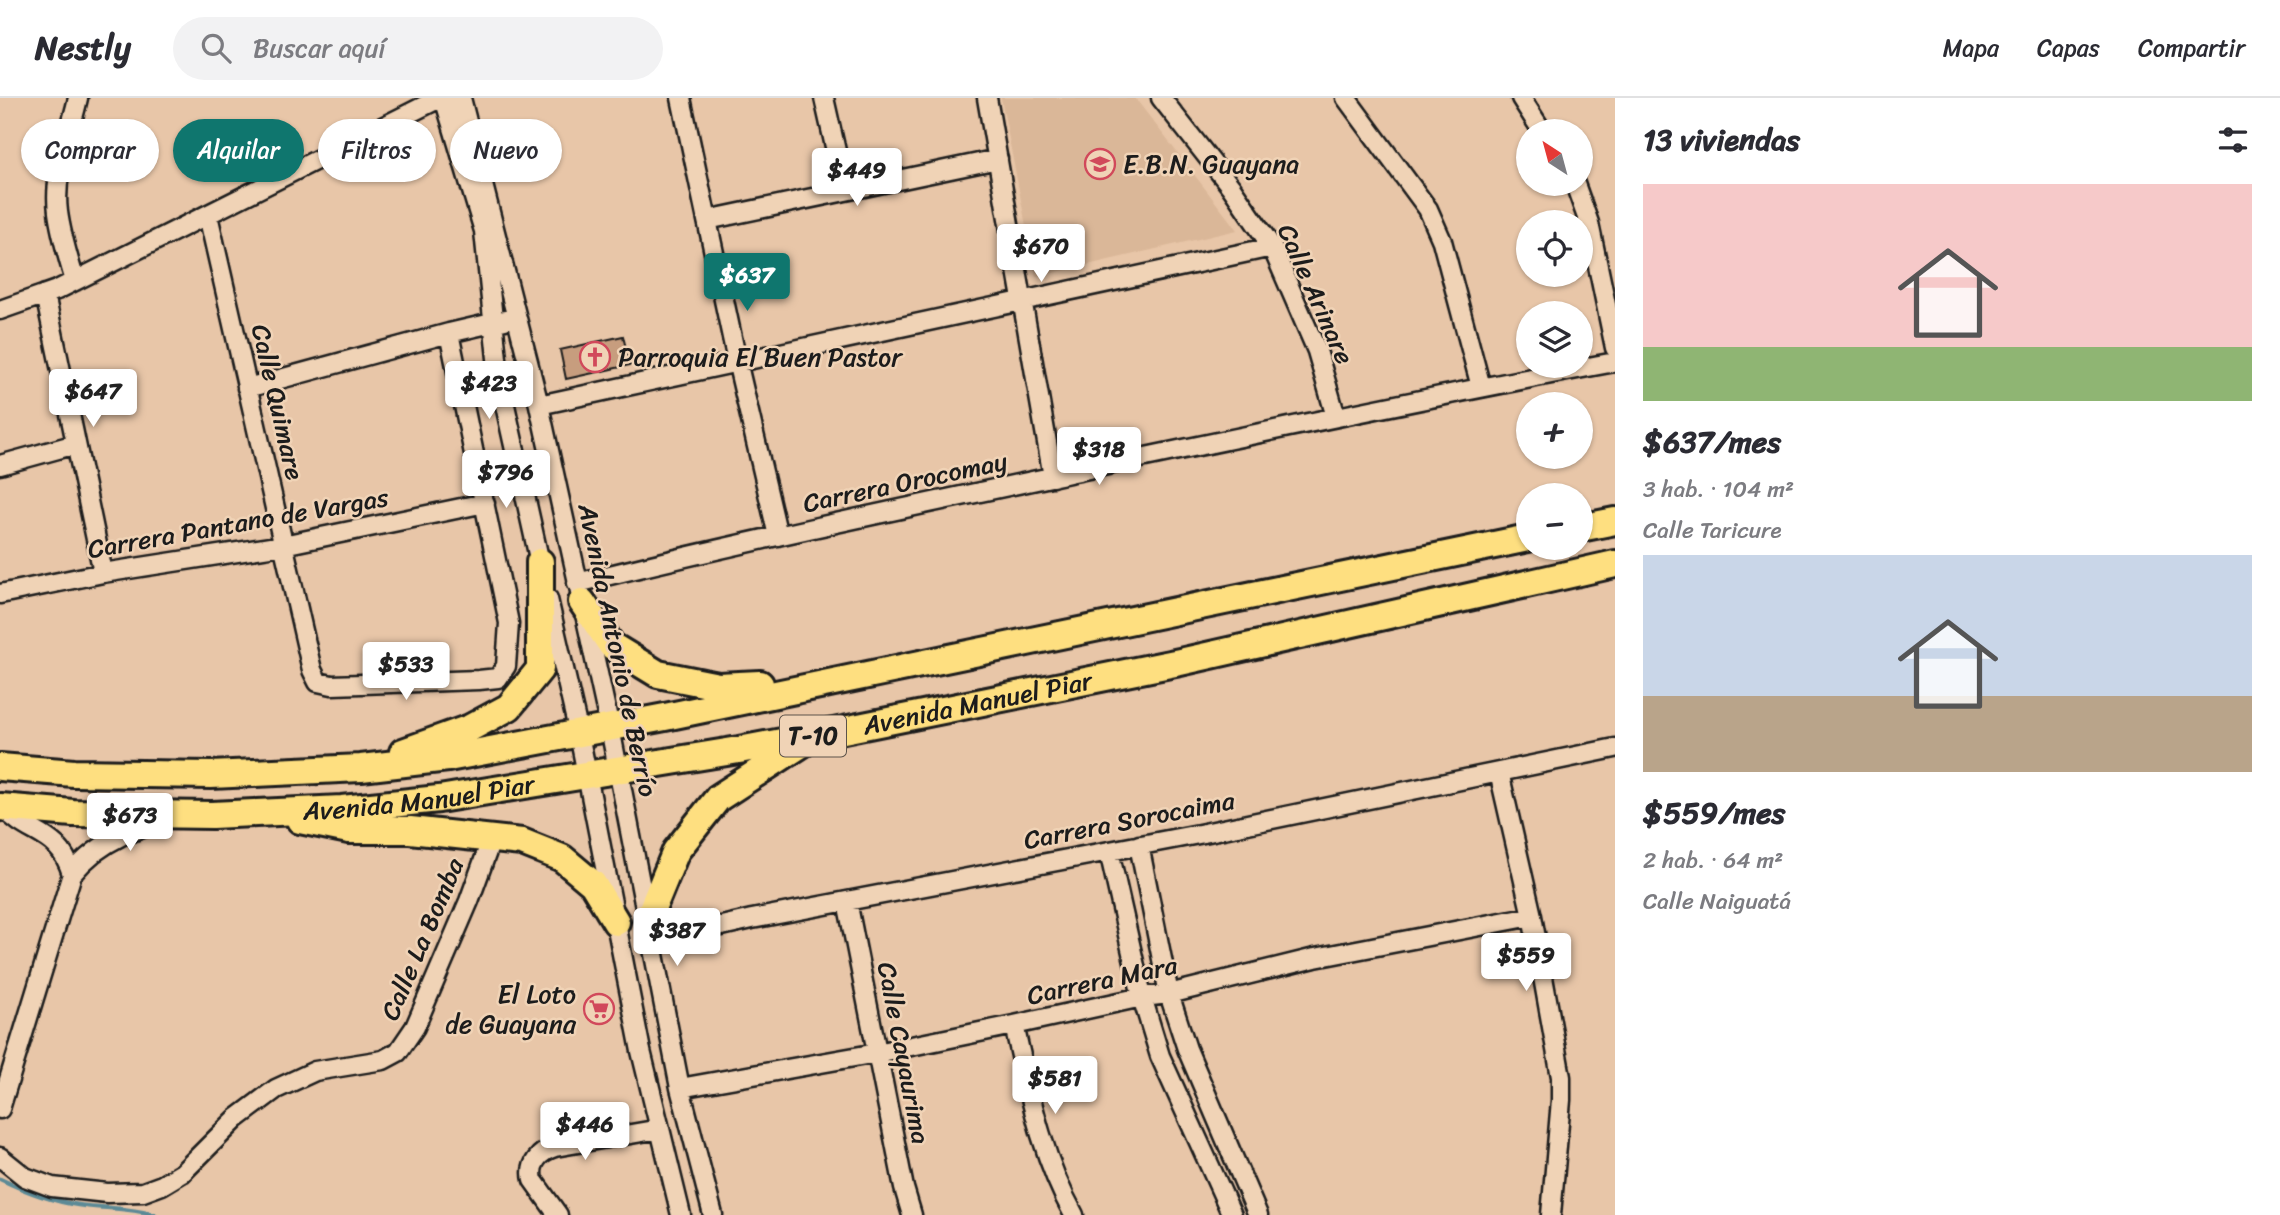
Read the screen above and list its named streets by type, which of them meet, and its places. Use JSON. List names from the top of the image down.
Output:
{
  "streets": {
    "highway": ["Avenida Manuel Piar", "T-10"],
    "street": [
      "Calle Arinare",
      "Calle Quimare",
      "Carrera Orocomay",
      "Carrera Pantano de Vargas",
      "Avenida Antonio de Berrío",
      "Carrera Sorocaima",
      "Calle La Bomba",
      "Carrera Mara",
      "Calle Cayaurima"
    ]
  },
  "crossings": [
    ["Calle Arinare", "Carrera Orocomay"],
    ["Calle Quimare", "Carrera Pantano de Vargas"],
    ["Carrera Orocomay", "Avenida Antonio de Berrío"],
    ["Avenida Antonio de Berrío", "Avenida Manuel Piar"],
    ["Avenida Antonio de Berrío", "Carrera Sorocaima"],
    ["Avenida Antonio de Berrío", "Carrera Mara"],
    ["Carrera Sorocaima", "Calle Cayaurima"],
    ["Carrera Mara", "Calle Cayaurima"]
  ],
  "places": {
    "school or university": ["E.B.N. Guayana"],
    "church": ["Parroquia El Buen Pastor"],
    "supermarket": ["El Loto de Guayana"]
  },
  "north": "top left",
  "page": {
    "header": "Nestly",
    "search": "Buscar aquí",
    "nav": ["Mapa", "Capas", "Compartir"],
    "heading": "13 viviendas",
    "map_buttons": ["+", "−"],
    "chip": [
      "Comprar",
      "Alquilar",
      "Filtros",
      "Nuevo"
    ],
    "price": [
      "$449",
      "$670",
      "$637",
      "$423",
      "$647",
      "$318",
      "$796",
      "$533",
      "$673",
      "$387",
      "$559",
      "$581",
      "$446"
    ],
    "list": [
      {
        "name": "$637/mes",
        "note": "3 hab. · 104 m² · Calle Taricure"
      },
      {
        "name": "$559/mes",
        "note": "2 hab. · 64 m² · Calle Naiguatá"
      }
    ]
  }
}
